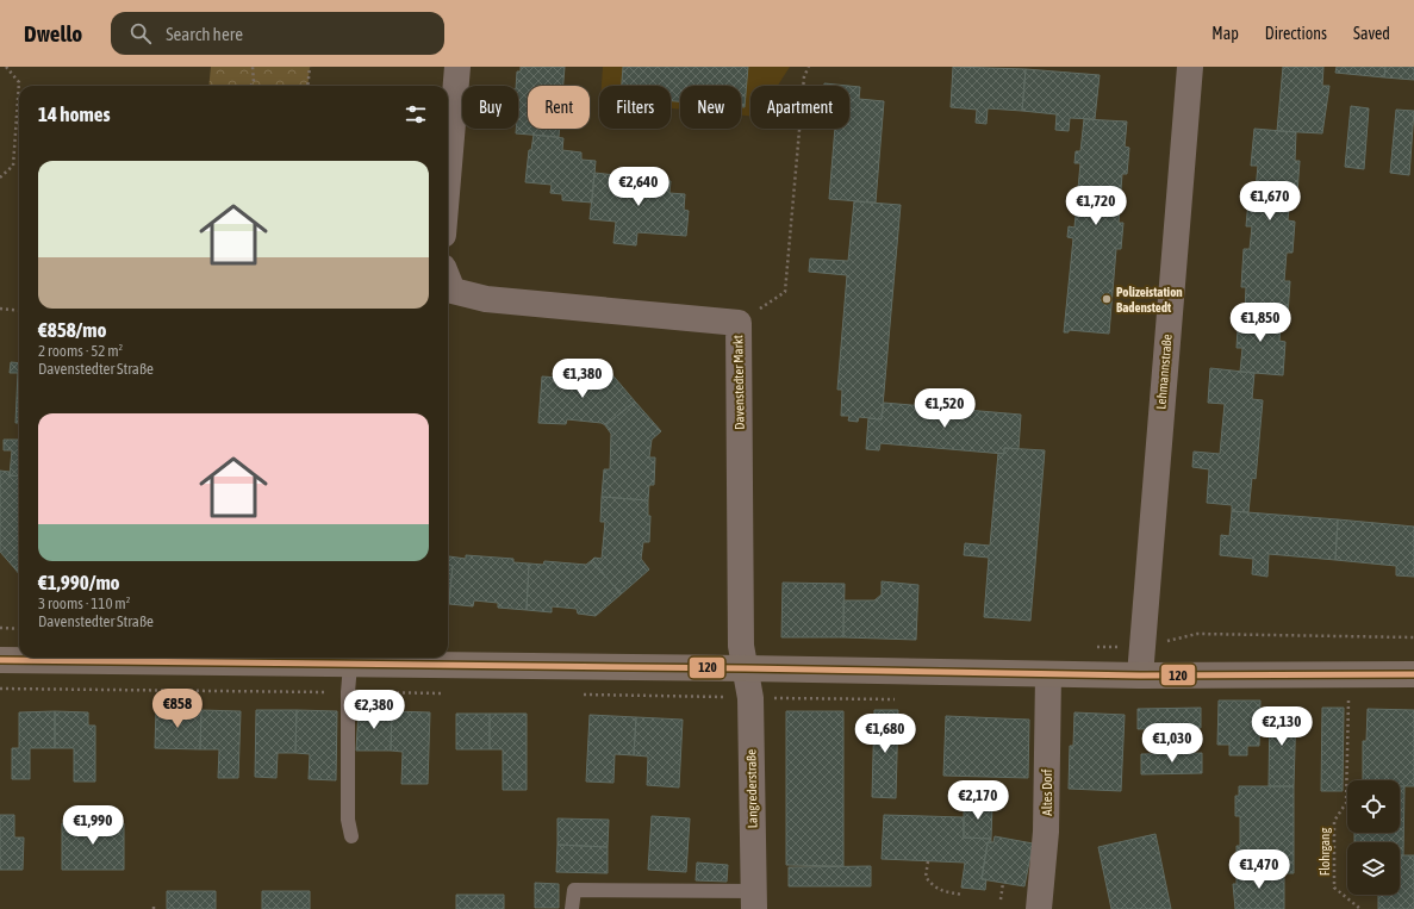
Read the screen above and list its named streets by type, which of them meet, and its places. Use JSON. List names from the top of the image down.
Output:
{
  "streets": {
    "street": [
      "Lehmannstraße",
      "Davenstedter Markt",
      "Langrederstraße",
      "Altes Dorf"
    ],
    "path": ["Flohrgang"]
  },
  "crossings": [
    ["Davenstedter Markt", "Langrederstraße"]
  ],
  "places": ["Polizeistation Badenstedt"],
  "lines": ["transit line 120"],
  "page": {
    "header": "Dwello",
    "search": "Search here",
    "nav": ["Map", "Directions", "Saved"],
    "chip": [
      "Buy",
      "Rent",
      "Filters",
      "New",
      "Apartment"
    ],
    "heading": "14 homes",
    "list": [
      {
        "name": "€858/mo",
        "note": "2 rooms · 52 m² · Davenstedter Straße"
      },
      {
        "name": "€1,990/mo",
        "note": "3 rooms · 110 m² · Davenstedter Straße"
      }
    ],
    "price": [
      "€2,640",
      "€1,670",
      "€1,720",
      "€1,850",
      "€1,380",
      "€1,520",
      "€858",
      "€2,380",
      "€2,130",
      "€1,680",
      "€1,030",
      "€2,170",
      "€1,990",
      "€1,470"
    ]
  }
}
